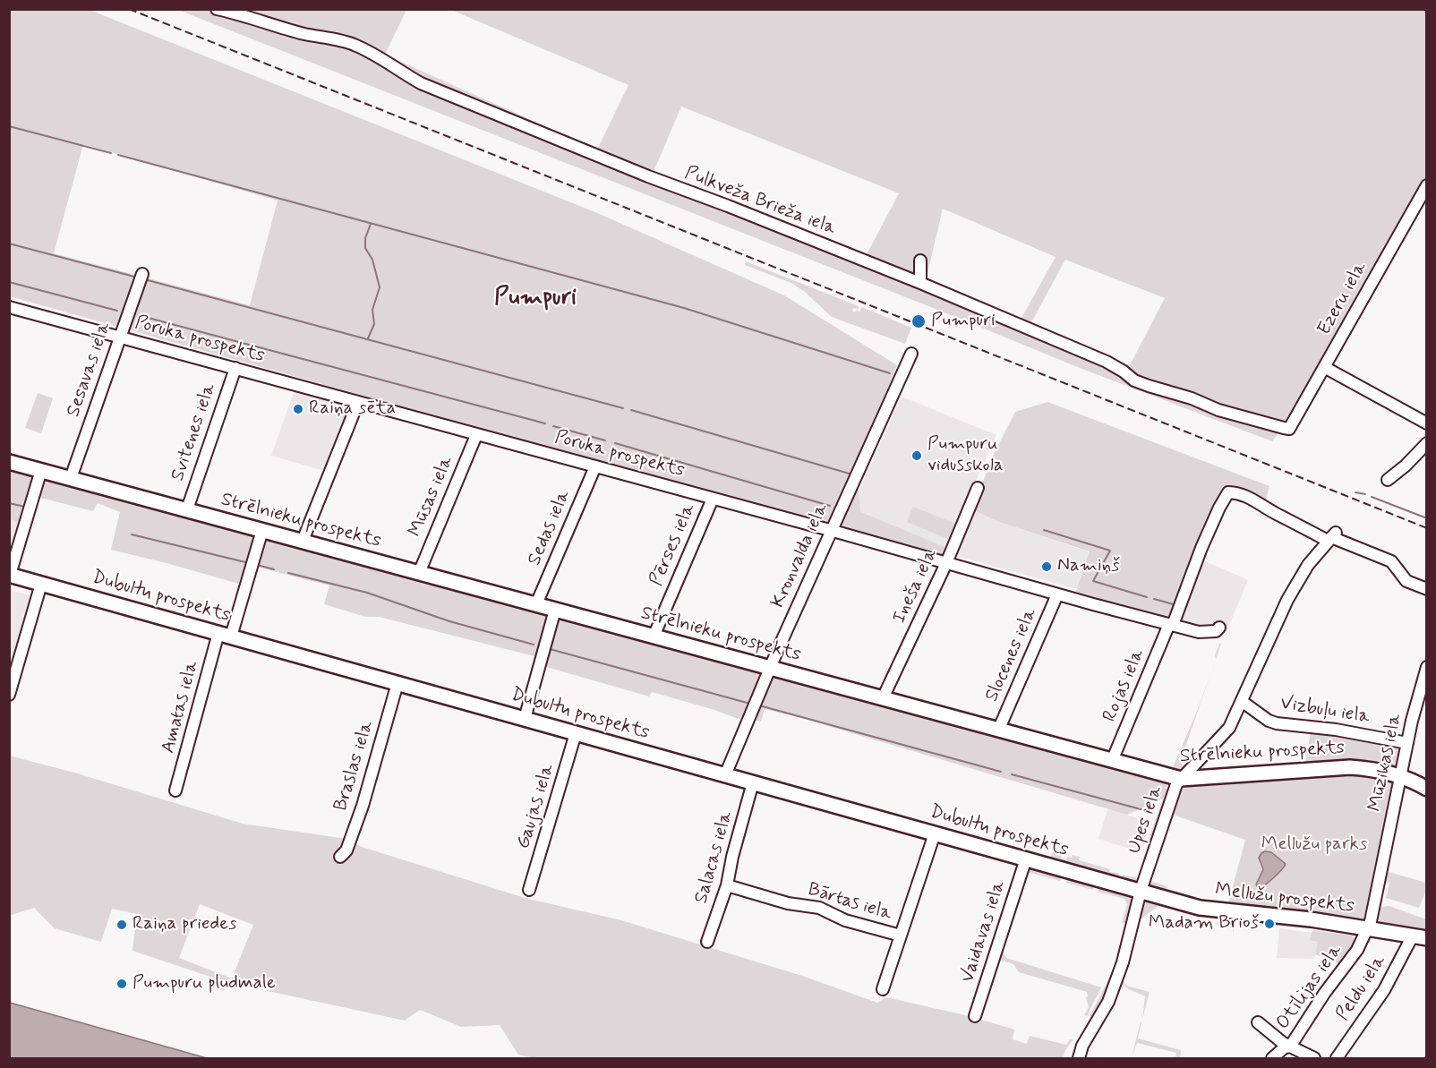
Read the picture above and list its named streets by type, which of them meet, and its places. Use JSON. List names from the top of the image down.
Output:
{
  "streets": {
    "main road": ["Strēlnieku prospekts", "Dubultu prospekts", "Mellužu prospekts"],
    "street": [
      "Pulkveža Brieža iela",
      "Ezeru iela",
      "Poruka prospekts",
      "Sesavas iela",
      "Svitenes iela",
      "Mūsas iela",
      "Sedas iela",
      "Pērses iela",
      "Kronvalda iela",
      "Ineša iela",
      "Slocenes iela",
      "Rojas iela",
      "Amatas iela",
      "Vizbuļu iela",
      "Mūzikas iela",
      "Braslas iela",
      "Gaujas iela",
      "Upes iela",
      "Salacas iela",
      "Bārtas iela",
      "Vaidavas iela",
      "Otīlijas iela",
      "Peldu iela"
    ]
  },
  "crossings": [
    ["Pulkveža Brieža iela", "Ezeru iela"],
    ["Poruka prospekts", "Sesavas iela"],
    ["Poruka prospekts", "Svitenes iela"],
    ["Poruka prospekts", "Mūsas iela"],
    ["Poruka prospekts", "Sedas iela"],
    ["Poruka prospekts", "Pērses iela"],
    ["Poruka prospekts", "Kronvalda iela"],
    ["Poruka prospekts", "Ineša iela"],
    ["Poruka prospekts", "Slocenes iela"],
    ["Poruka prospekts", "Rojas iela"],
    ["Sesavas iela", "Strēlnieku prospekts"],
    ["Svitenes iela", "Strēlnieku prospekts"],
    ["Mūsas iela", "Strēlnieku prospekts"],
    ["Strēlnieku prospekts", "Sedas iela"],
    ["Strēlnieku prospekts", "Pērses iela"],
    ["Strēlnieku prospekts", "Kronvalda iela"],
    ["Strēlnieku prospekts", "Ineša iela"],
    ["Strēlnieku prospekts", "Slocenes iela"],
    ["Strēlnieku prospekts", "Rojas iela"],
    ["Strēlnieku prospekts", "Amatas iela"],
    ["Strēlnieku prospekts", "Mūzikas iela"],
    ["Strēlnieku prospekts", "Upes iela"],
    ["Kronvalda iela", "Dubultu prospekts"],
    ["Dubultu prospekts", "Amatas iela"],
    ["Dubultu prospekts", "Braslas iela"],
    ["Dubultu prospekts", "Gaujas iela"],
    ["Dubultu prospekts", "Upes iela"],
    ["Dubultu prospekts", "Salacas iela"],
    ["Dubultu prospekts", "Mellužu prospekts"],
    ["Dubultu prospekts", "Vaidavas iela"],
    ["Rojas iela", "Upes iela"],
    ["Vizbuļu iela", "Mūzikas iela"],
    ["Vizbuļu iela", "Upes iela"],
    ["Mūzikas iela", "Mellužu prospekts"],
    ["Mūzikas iela", "Otīlijas iela"],
    ["Upes iela", "Mellužu prospekts"],
    ["Salacas iela", "Bārtas iela"],
    ["Mellužu prospekts", "Otīlijas iela"],
    ["Mellužu prospekts", "Peldu iela"]
  ],
  "districts": ["Pumpuri"],
  "parks": ["Mellužu parks"],
  "places": [
    "Pumpuri",
    "Raiņa sēta",
    "Pumpuru vidusskola",
    "Namiņš",
    "Madam Brioš",
    "Raiņa priedes",
    "Pumpuru pludmale"
  ]
}
